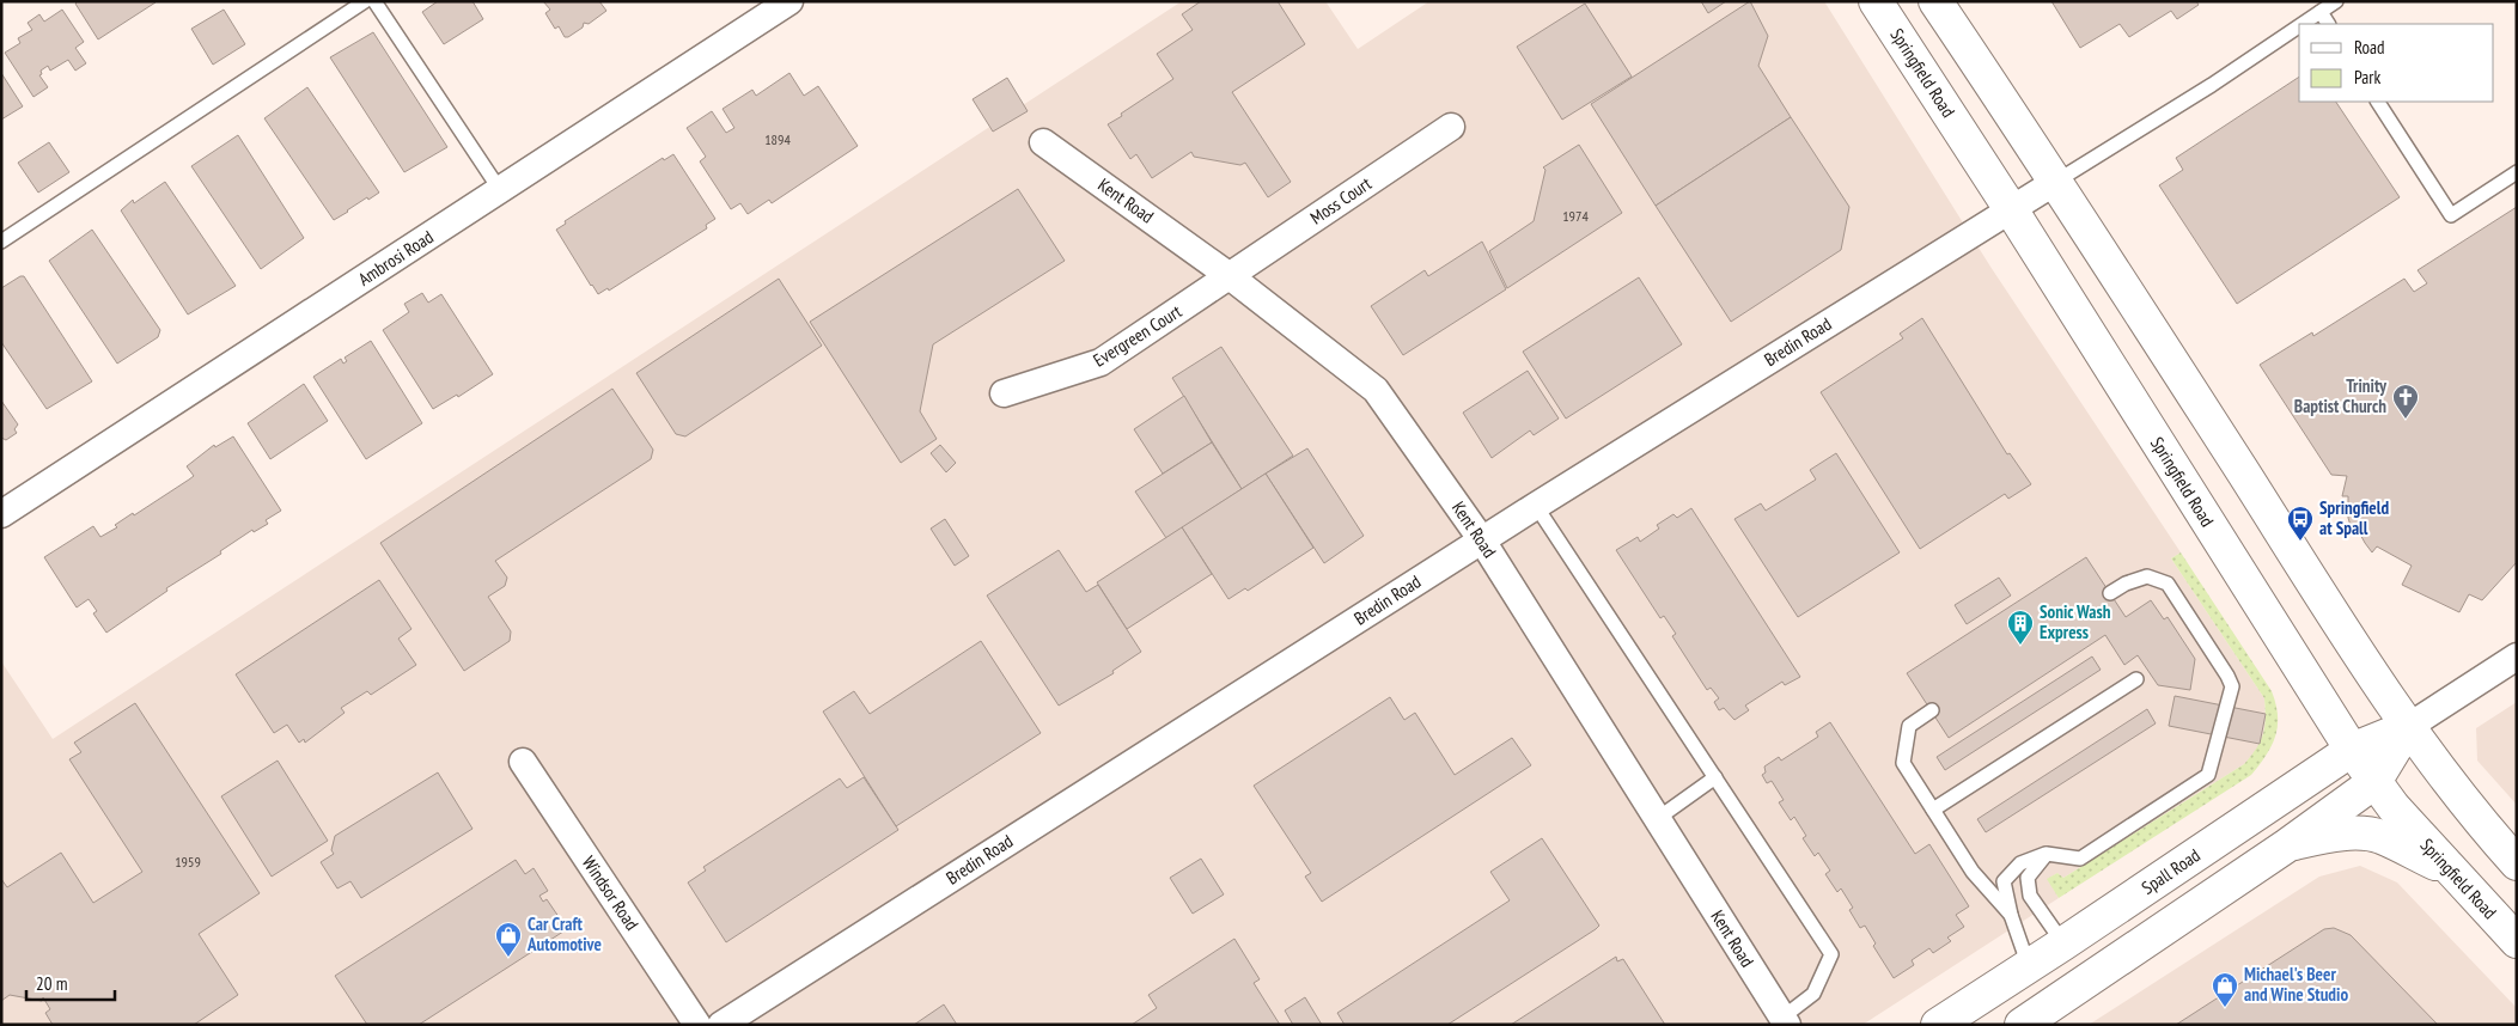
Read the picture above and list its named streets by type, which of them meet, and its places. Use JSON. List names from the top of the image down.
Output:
{
  "streets": {
    "main road": ["Springfield Road", "Spall Road"],
    "street": [
      "Kent Road",
      "Moss Court",
      "Ambrosi Road",
      "Evergreen Court",
      "Bredin Road",
      "Windsor Road"
    ]
  },
  "crossings": [
    ["Springfield Road", "Bredin Road"],
    ["Springfield Road", "Spall Road"],
    ["Kent Road", "Moss Court"],
    ["Kent Road", "Evergreen Court"],
    ["Kent Road", "Bredin Road"],
    ["Moss Court", "Evergreen Court"]
  ],
  "places": {
    "church": ["Trinity Baptist Church"],
    "bus stop": ["Springfield at Spall"],
    "building": ["Sonic Wash Express"],
    "shop": ["Car Craft Automotive", "Michael's Beer and Wine Studio"]
  },
  "house_numbers": ["1894", "1974", "1959"],
  "legend": ["Road", "Park"],
  "scale_bar": "20 m"
}
